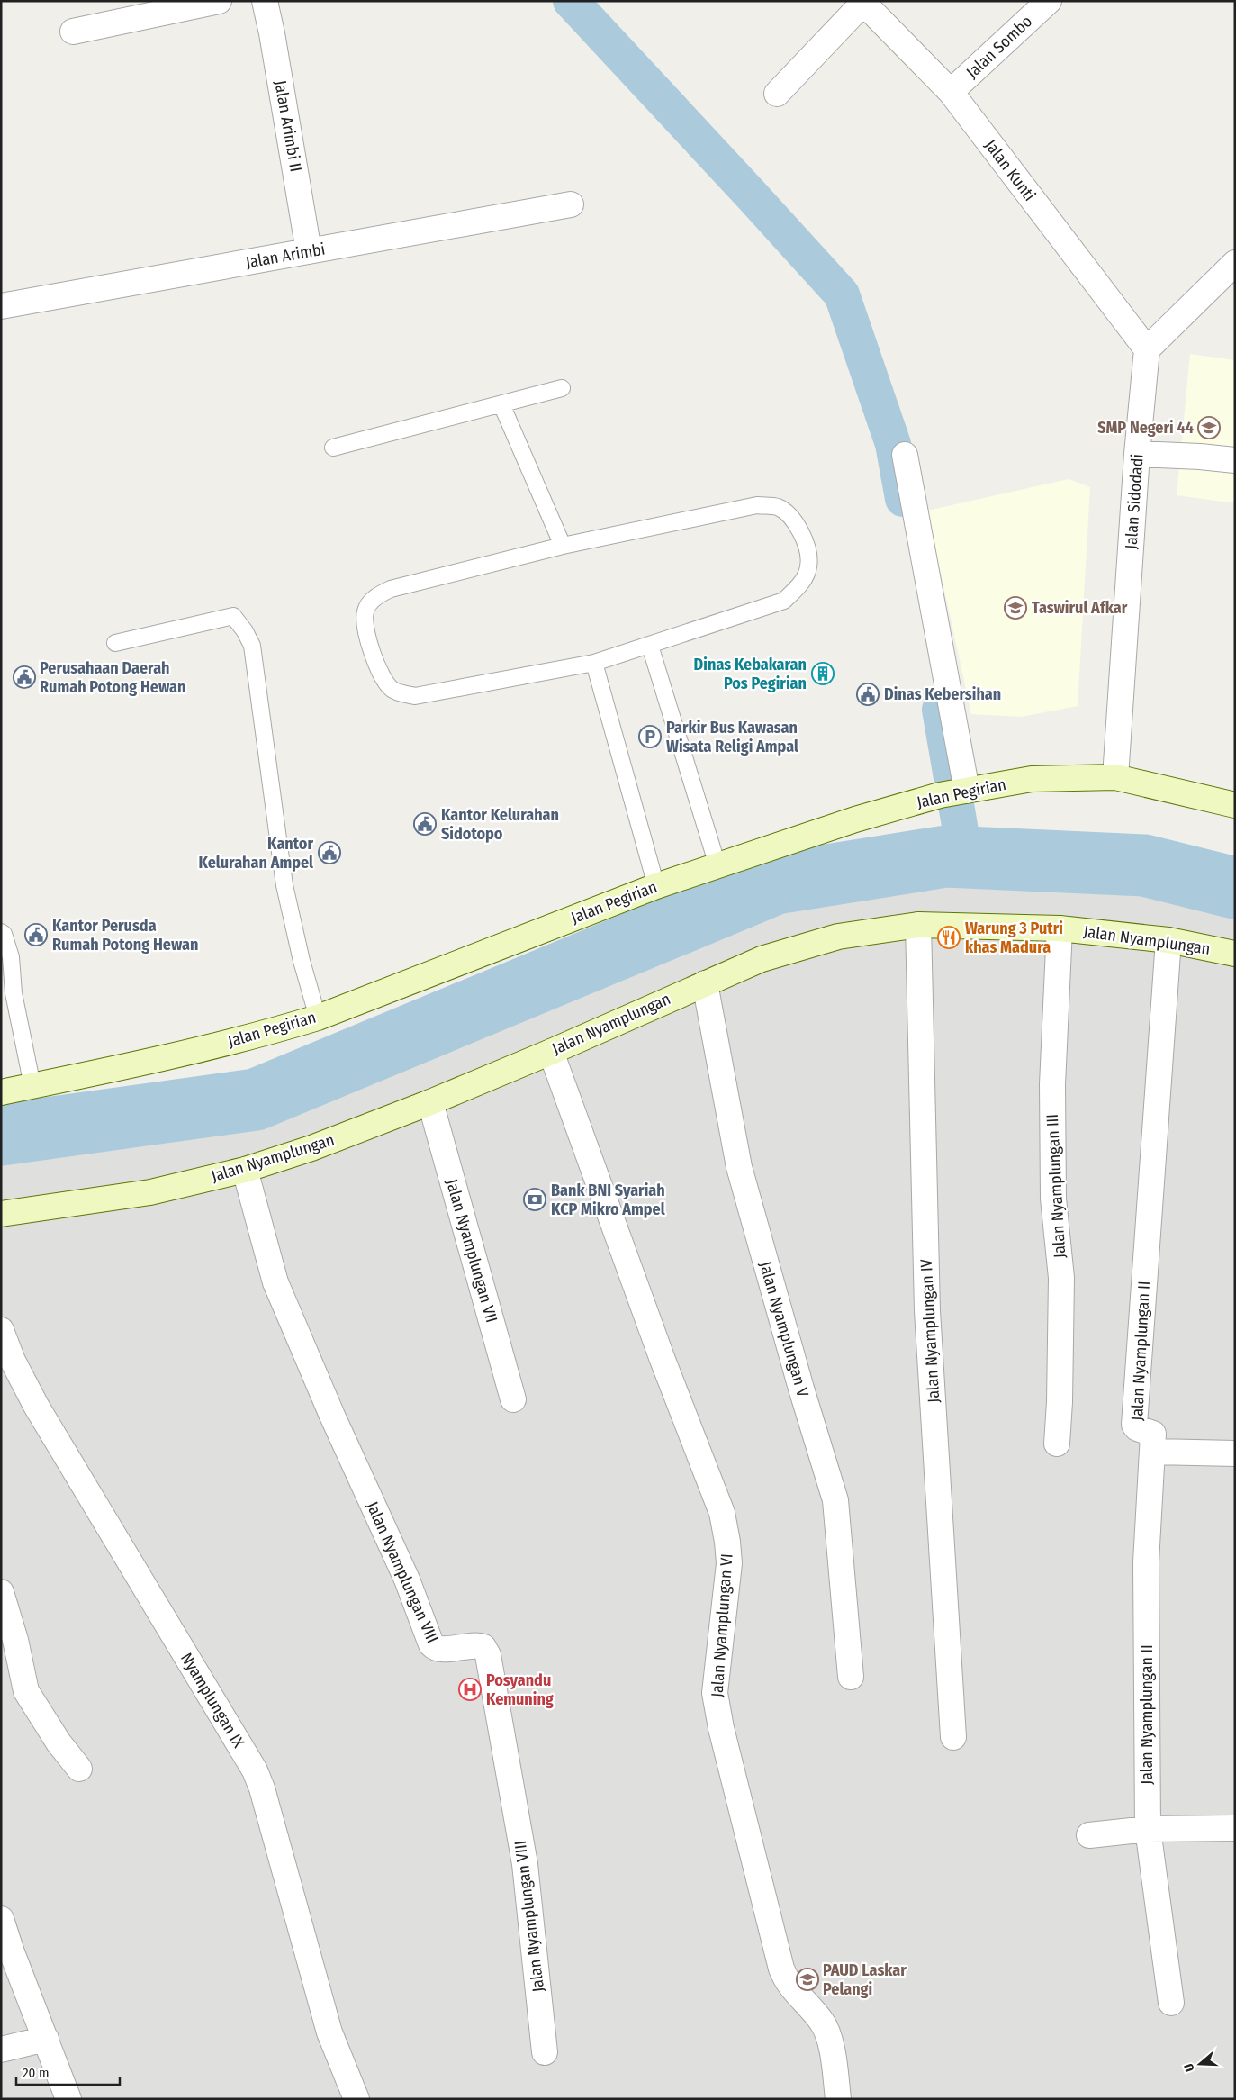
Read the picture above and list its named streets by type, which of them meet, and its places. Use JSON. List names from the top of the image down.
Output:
{
  "streets": {
    "main road": ["Jalan Pegirian", "Jalan Nyamplungan"],
    "street": [
      "Jalan Sombo",
      "Jalan Arimbi II",
      "Jalan Kunti",
      "Jalan Arimbi",
      "Jalan Sidodadi",
      "Jalan Nyamplungan III",
      "Jalan Nyamplungan VII",
      "Jalan Nyamplungan V",
      "Jalan Nyamplungan IV",
      "Jalan Nyamplungan II",
      "Jalan Nyamplungan VIII",
      "Jalan Nyamplungan VI",
      "Nyamplungan IX"
    ]
  },
  "crossings": [
    ["Jalan Sombo", "Jalan Kunti"],
    ["Jalan Arimbi II", "Jalan Arimbi"],
    ["Jalan Kunti", "Jalan Sidodadi"],
    ["Jalan Sidodadi", "Jalan Pegirian"],
    ["Jalan Nyamplungan", "Jalan Nyamplungan III"],
    ["Jalan Nyamplungan", "Jalan Nyamplungan VII"],
    ["Jalan Nyamplungan", "Jalan Nyamplungan V"],
    ["Jalan Nyamplungan", "Jalan Nyamplungan IV"],
    ["Jalan Nyamplungan", "Jalan Nyamplungan II"],
    ["Jalan Nyamplungan", "Jalan Nyamplungan VIII"],
    ["Jalan Nyamplungan", "Jalan Nyamplungan VI"]
  ],
  "places": {
    "school or university": ["SMP Negeri 44", "Taswirul Afkar", "PAUD Laskar Pelangi"],
    "building": ["Dinas Kebakaran Pos Pegirian"],
    "public building": [
      "Perusahaan Daerah Rumah Potong Hewan",
      "Dinas Kebersihan",
      "Kantor Kelurahan Sidotopo",
      "Kantor Kelurahan Ampel",
      "Kantor Perusda Rumah Potong Hewan"
    ],
    "parking": ["Parkir Bus Kawasan Wisata Religi Ampal"],
    "restaurant": ["Warung 3 Putri khas Madura"],
    "bank": ["Bank BNI Syariah KCP Mikro Ampel"],
    "hospital": ["Posyandu Kemuning"]
  },
  "scale_bar": "20 m",
  "north": "left"
}
